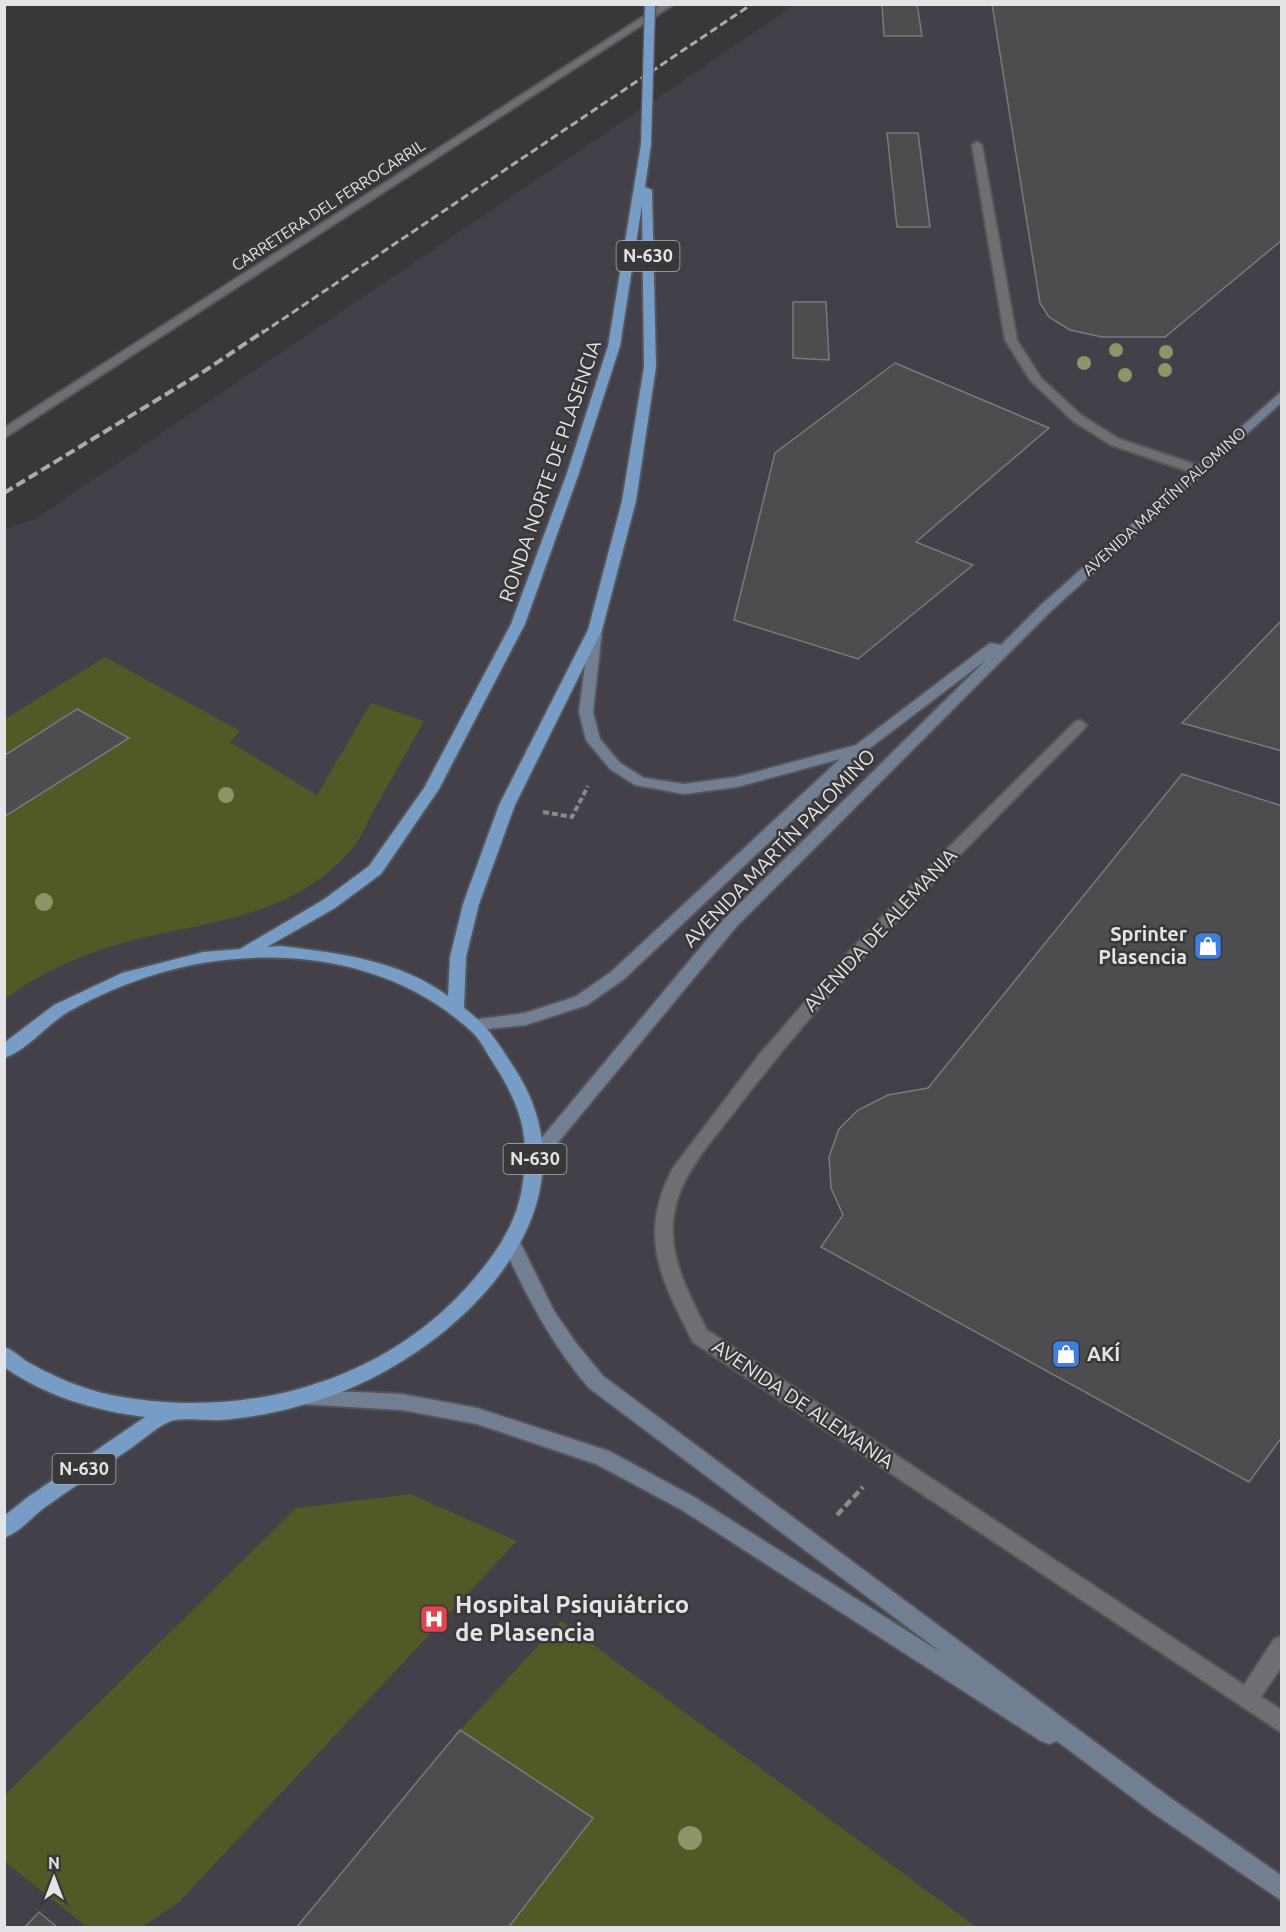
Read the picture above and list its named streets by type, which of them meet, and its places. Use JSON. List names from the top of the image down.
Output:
{
  "streets": {
    "highway": ["N-630", "RONDA NORTE DE PLASENCIA"],
    "main road": ["AVENIDA MARTÍN PALOMINO"],
    "street": ["CARRETERA DEL FERROCARRIL", "AVENIDA DE ALEMANIA"]
  },
  "crossings": [
    ["N-630", "RONDA NORTE DE PLASENCIA"],
    ["N-630", "AVENIDA MARTÍN PALOMINO"]
  ],
  "places": {
    "shop": ["Sprinter Plasencia", "AKÍ"],
    "hospital": ["Hospital Psiquiátrico de Plasencia"]
  },
  "north": "top"
}
